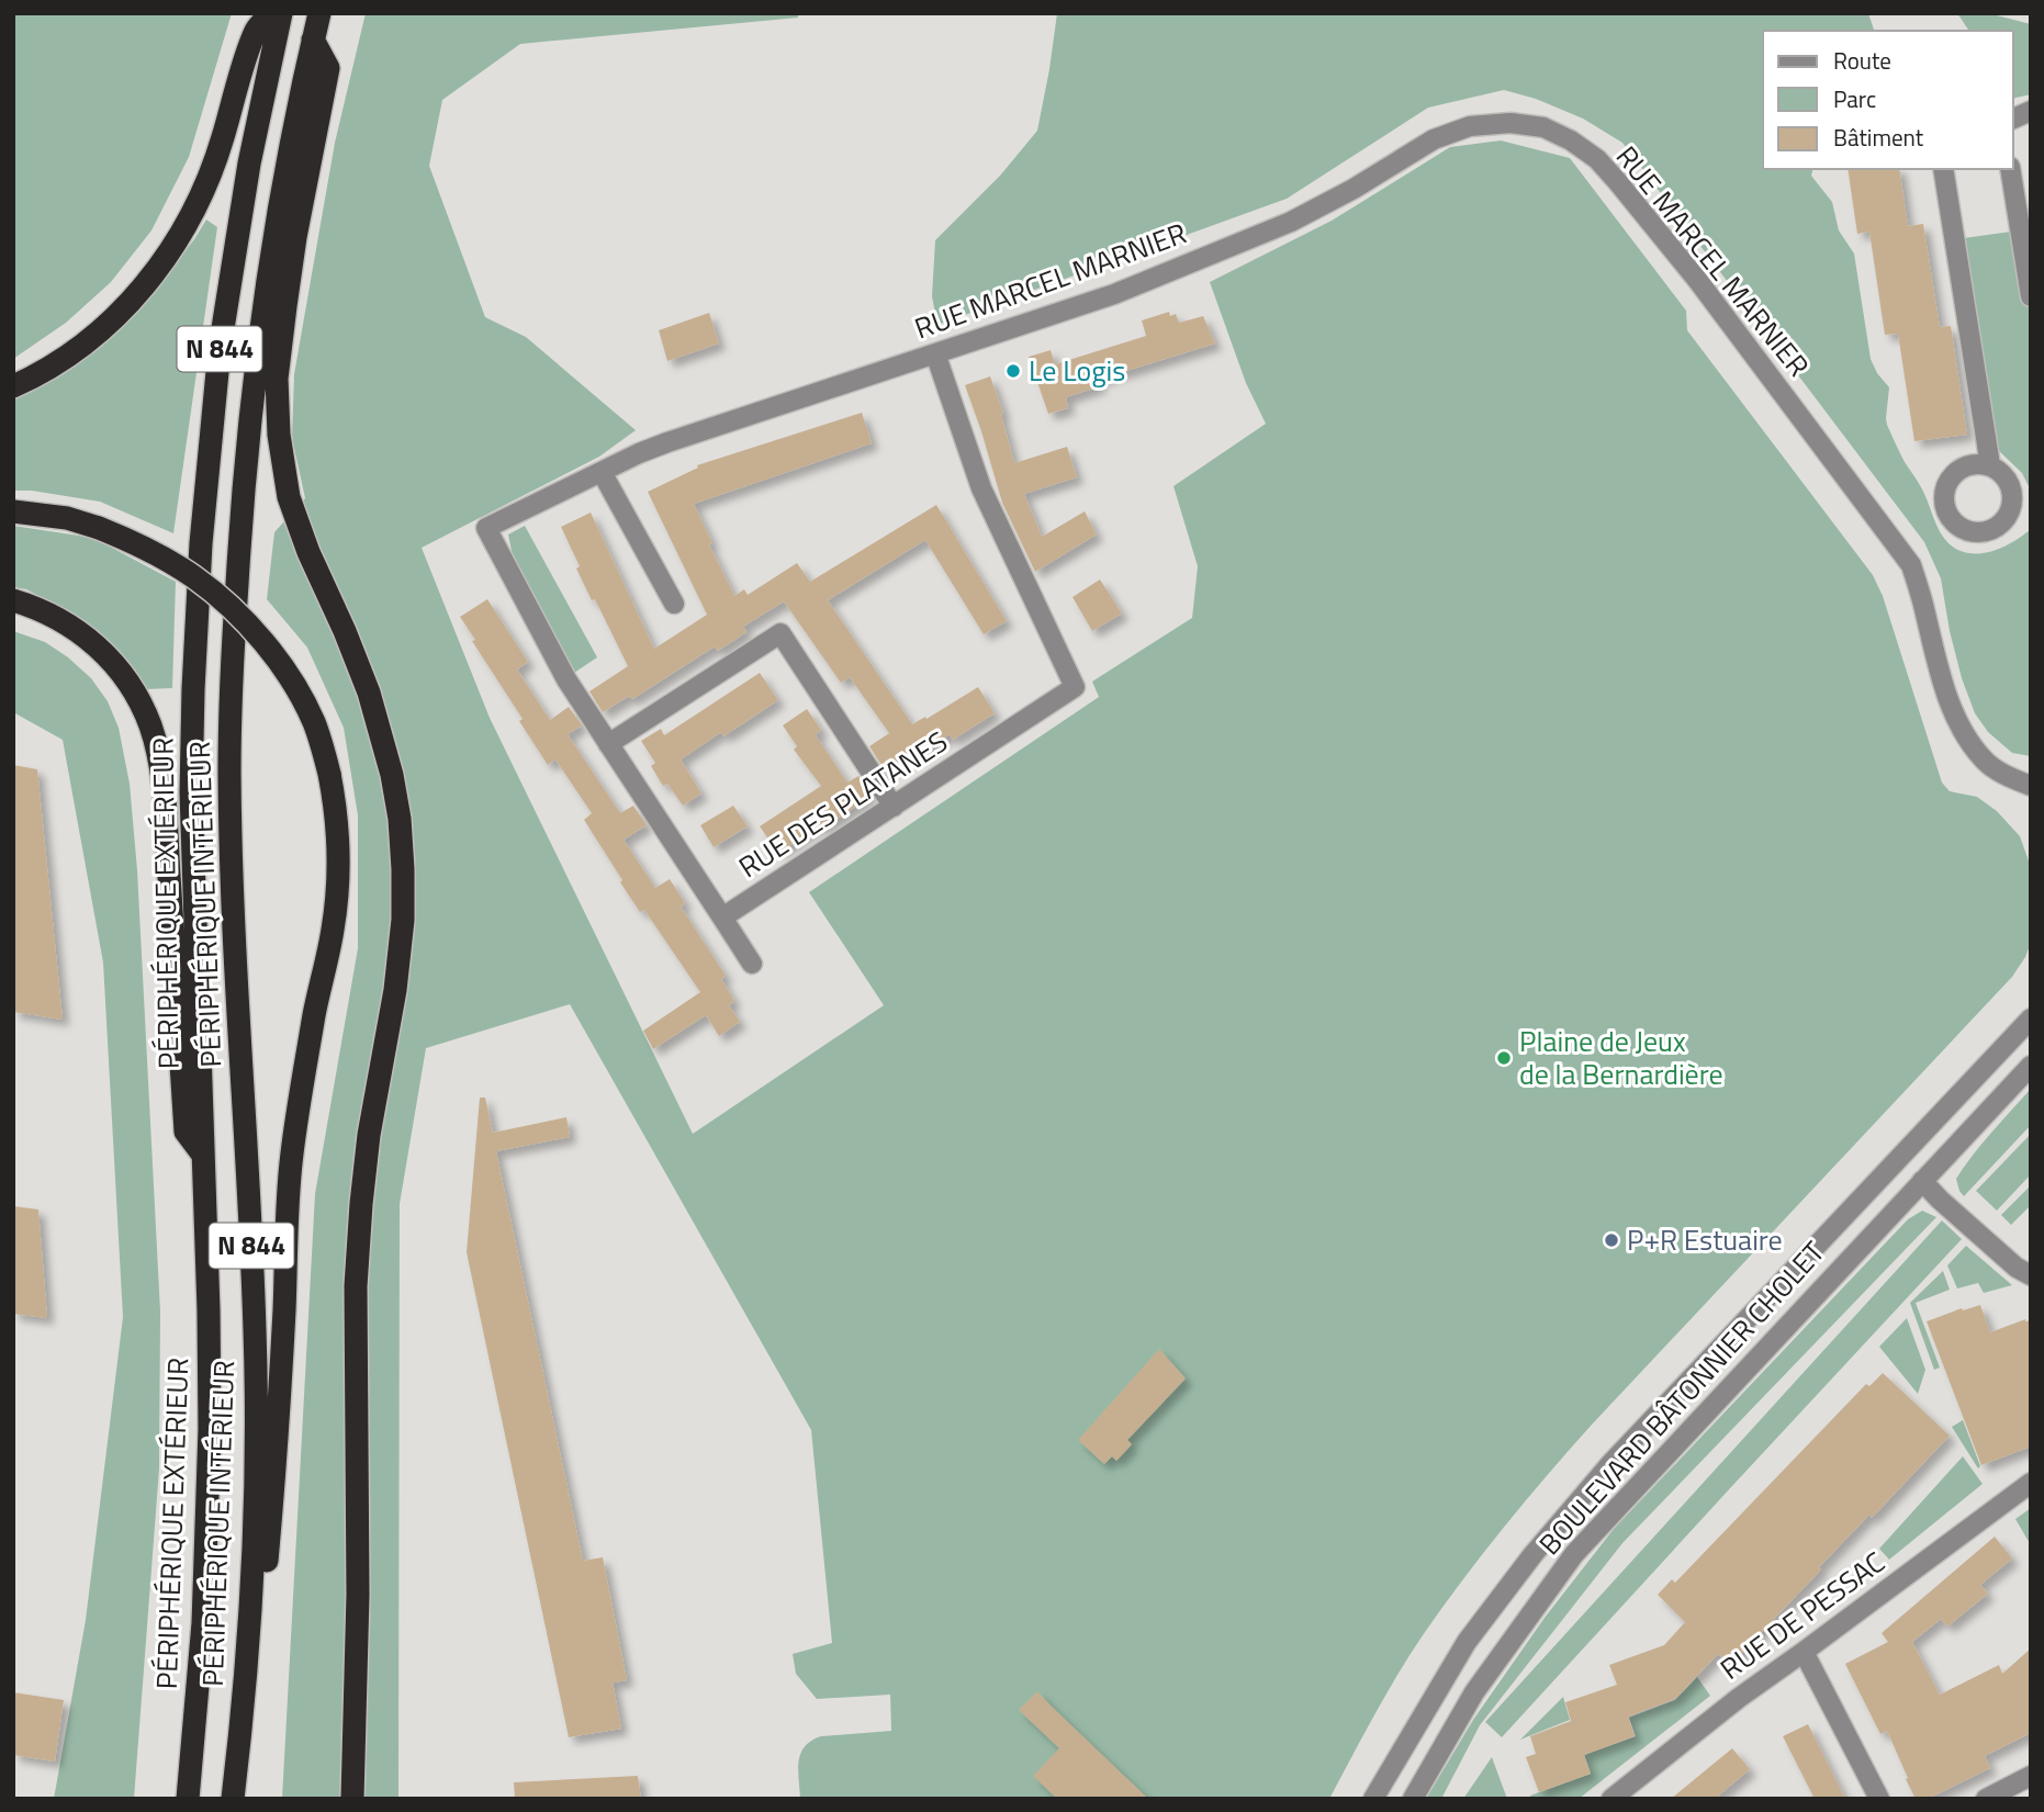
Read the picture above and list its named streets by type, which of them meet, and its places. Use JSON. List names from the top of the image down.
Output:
{
  "streets": {
    "highway": ["N 844", "PÉRIPHÉRIQUE EXTÉRIEUR", "PÉRIPHÉRIQUE INTÉRIEUR"],
    "street": [
      "RUE MARCEL MARNIER",
      "RUE DES PLATANES",
      "BOULEVARD BÂTONNIER CHOLET",
      "RUE DE PESSAC"
    ]
  },
  "crossings": [
    ["RUE MARCEL MARNIER", "RUE DES PLATANES"]
  ],
  "places": ["Le Logis", "Plaine de Jeux de la Bernardière", "P+R Estuaire"],
  "legend": ["Route", "Parc", "Bâtiment"]
}
